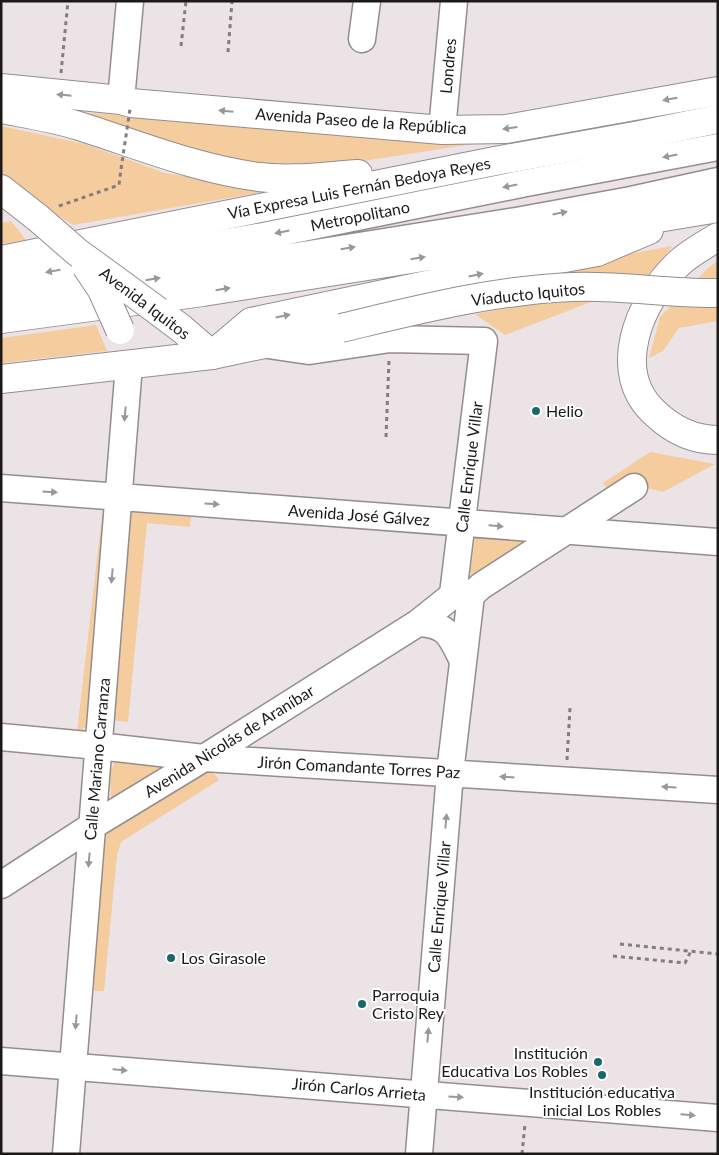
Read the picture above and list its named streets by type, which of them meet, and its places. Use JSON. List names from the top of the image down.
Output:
{
  "streets": {
    "main road": [
      "Avenida Paseo de la República",
      "Vía Expresa Luis Fernán Bedoya Reyes",
      "Víaducto Iquitos",
      "Avenida Iquitos"
    ],
    "street": [
      "Londres",
      "Metropolitano",
      "Calle Enrique Villar",
      "Avenida José Gálvez",
      "Avenida Nicolás de Araníbar",
      "Calle Mariano Carranza",
      "Jirón Comandante Torres Paz",
      "Jirón Carlos Arrieta"
    ]
  },
  "crossings": [
    ["Londres", "Avenida Paseo de la República"],
    ["Avenida Iquitos", "Calle Mariano Carranza"],
    ["Calle Enrique Villar", "Avenida José Gálvez"],
    ["Calle Enrique Villar", "Avenida Nicolás de Araníbar"],
    ["Calle Enrique Villar", "Jirón Comandante Torres Paz"],
    ["Calle Enrique Villar", "Jirón Carlos Arrieta"],
    ["Avenida José Gálvez", "Avenida Nicolás de Araníbar"],
    ["Avenida José Gálvez", "Calle Mariano Carranza"],
    ["Avenida Nicolás de Araníbar", "Calle Mariano Carranza"],
    ["Avenida Nicolás de Araníbar", "Jirón Comandante Torres Paz"],
    ["Calle Mariano Carranza", "Jirón Comandante Torres Paz"],
    ["Calle Mariano Carranza", "Jirón Carlos Arrieta"]
  ],
  "one_way": [
    "Calle Enrique Villar",
    "Avenida José Gálvez",
    "Calle Mariano Carranza",
    "Jirón Comandante Torres Paz",
    "Jirón Carlos Arrieta"
  ],
  "places": [
    "Helio",
    "Los Girasole",
    "Parroquia Cristo Rey",
    "Institución Educativa Los Robles",
    "Institución educativa inicial Los Robles"
  ]
}
